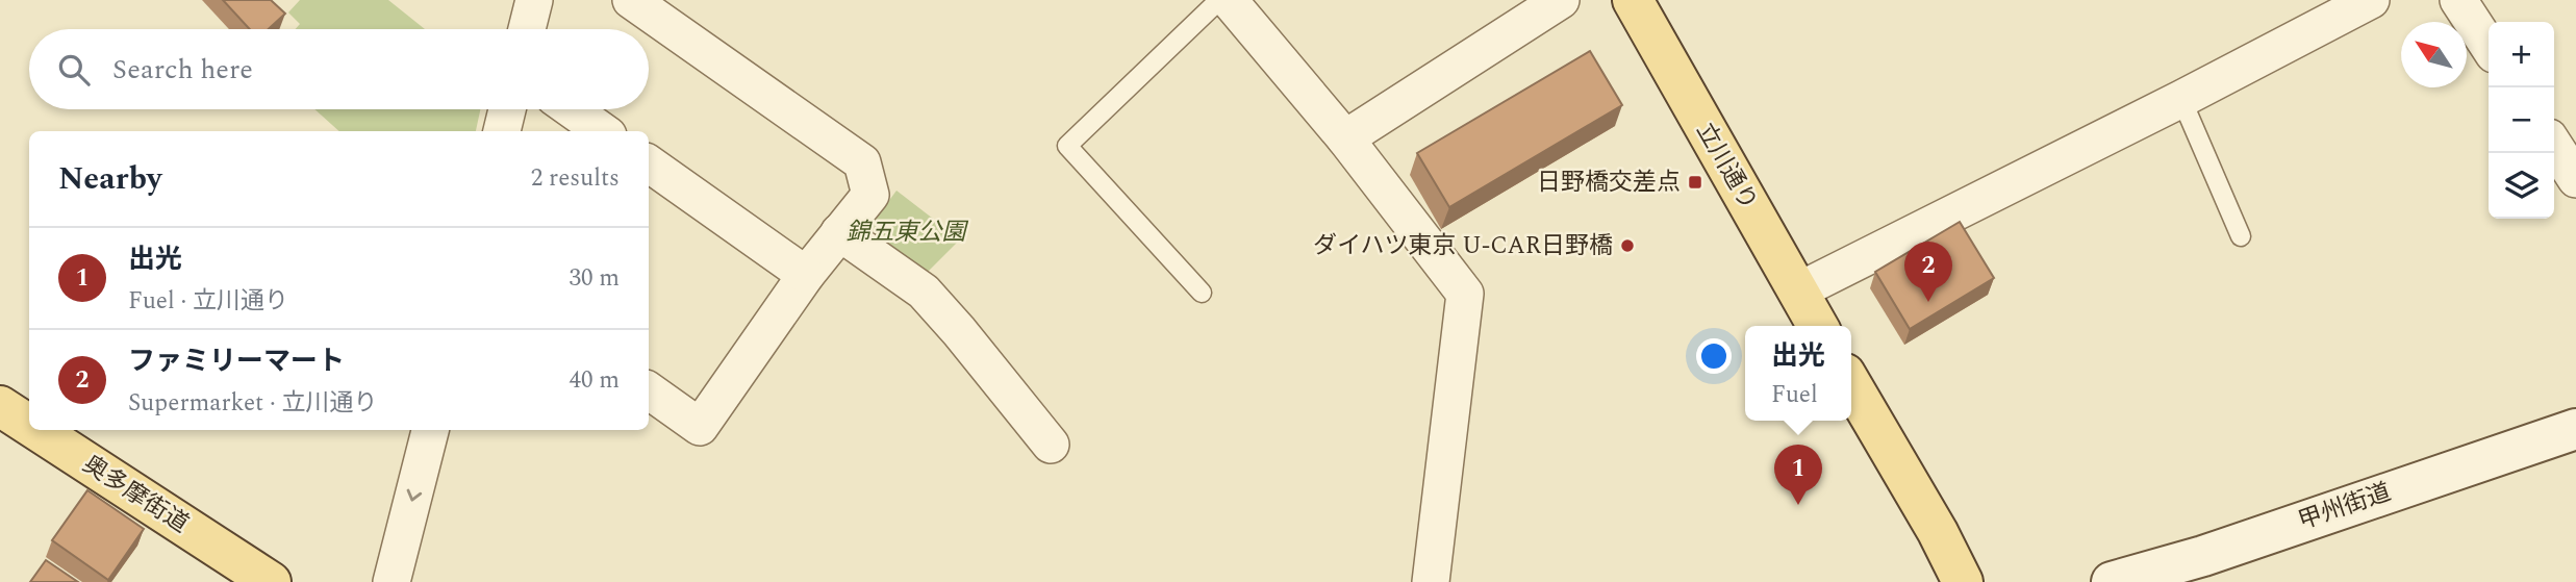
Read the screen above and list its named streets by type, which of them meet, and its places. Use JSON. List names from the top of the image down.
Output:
{
  "streets": {
    "main road": ["立川通り", "奥多摩街道", "甲州街道"]
  },
  "parks": ["錦五東公園"],
  "places": {
    "transit": ["日野橋交差点"],
    "other": ["ダイハツ東京 U-CAR日野橋"]
  },
  "north": "top left",
  "page": {
    "map_buttons": ["+", "−"],
    "search": "Search here",
    "heading": ["Nearby", "2 results"],
    "list": [
      {
        "mark": "1",
        "name": "出光",
        "note": "Fuel · 立川通り",
        "value": "30 m"
      },
      {
        "mark": "2",
        "name": "ファミリーマート",
        "note": "Supermarket · 立川通り",
        "value": "40 m"
      }
    ],
    "pins": ["2", "1"],
    "popup": ["出光", "Fuel"]
  }
}
